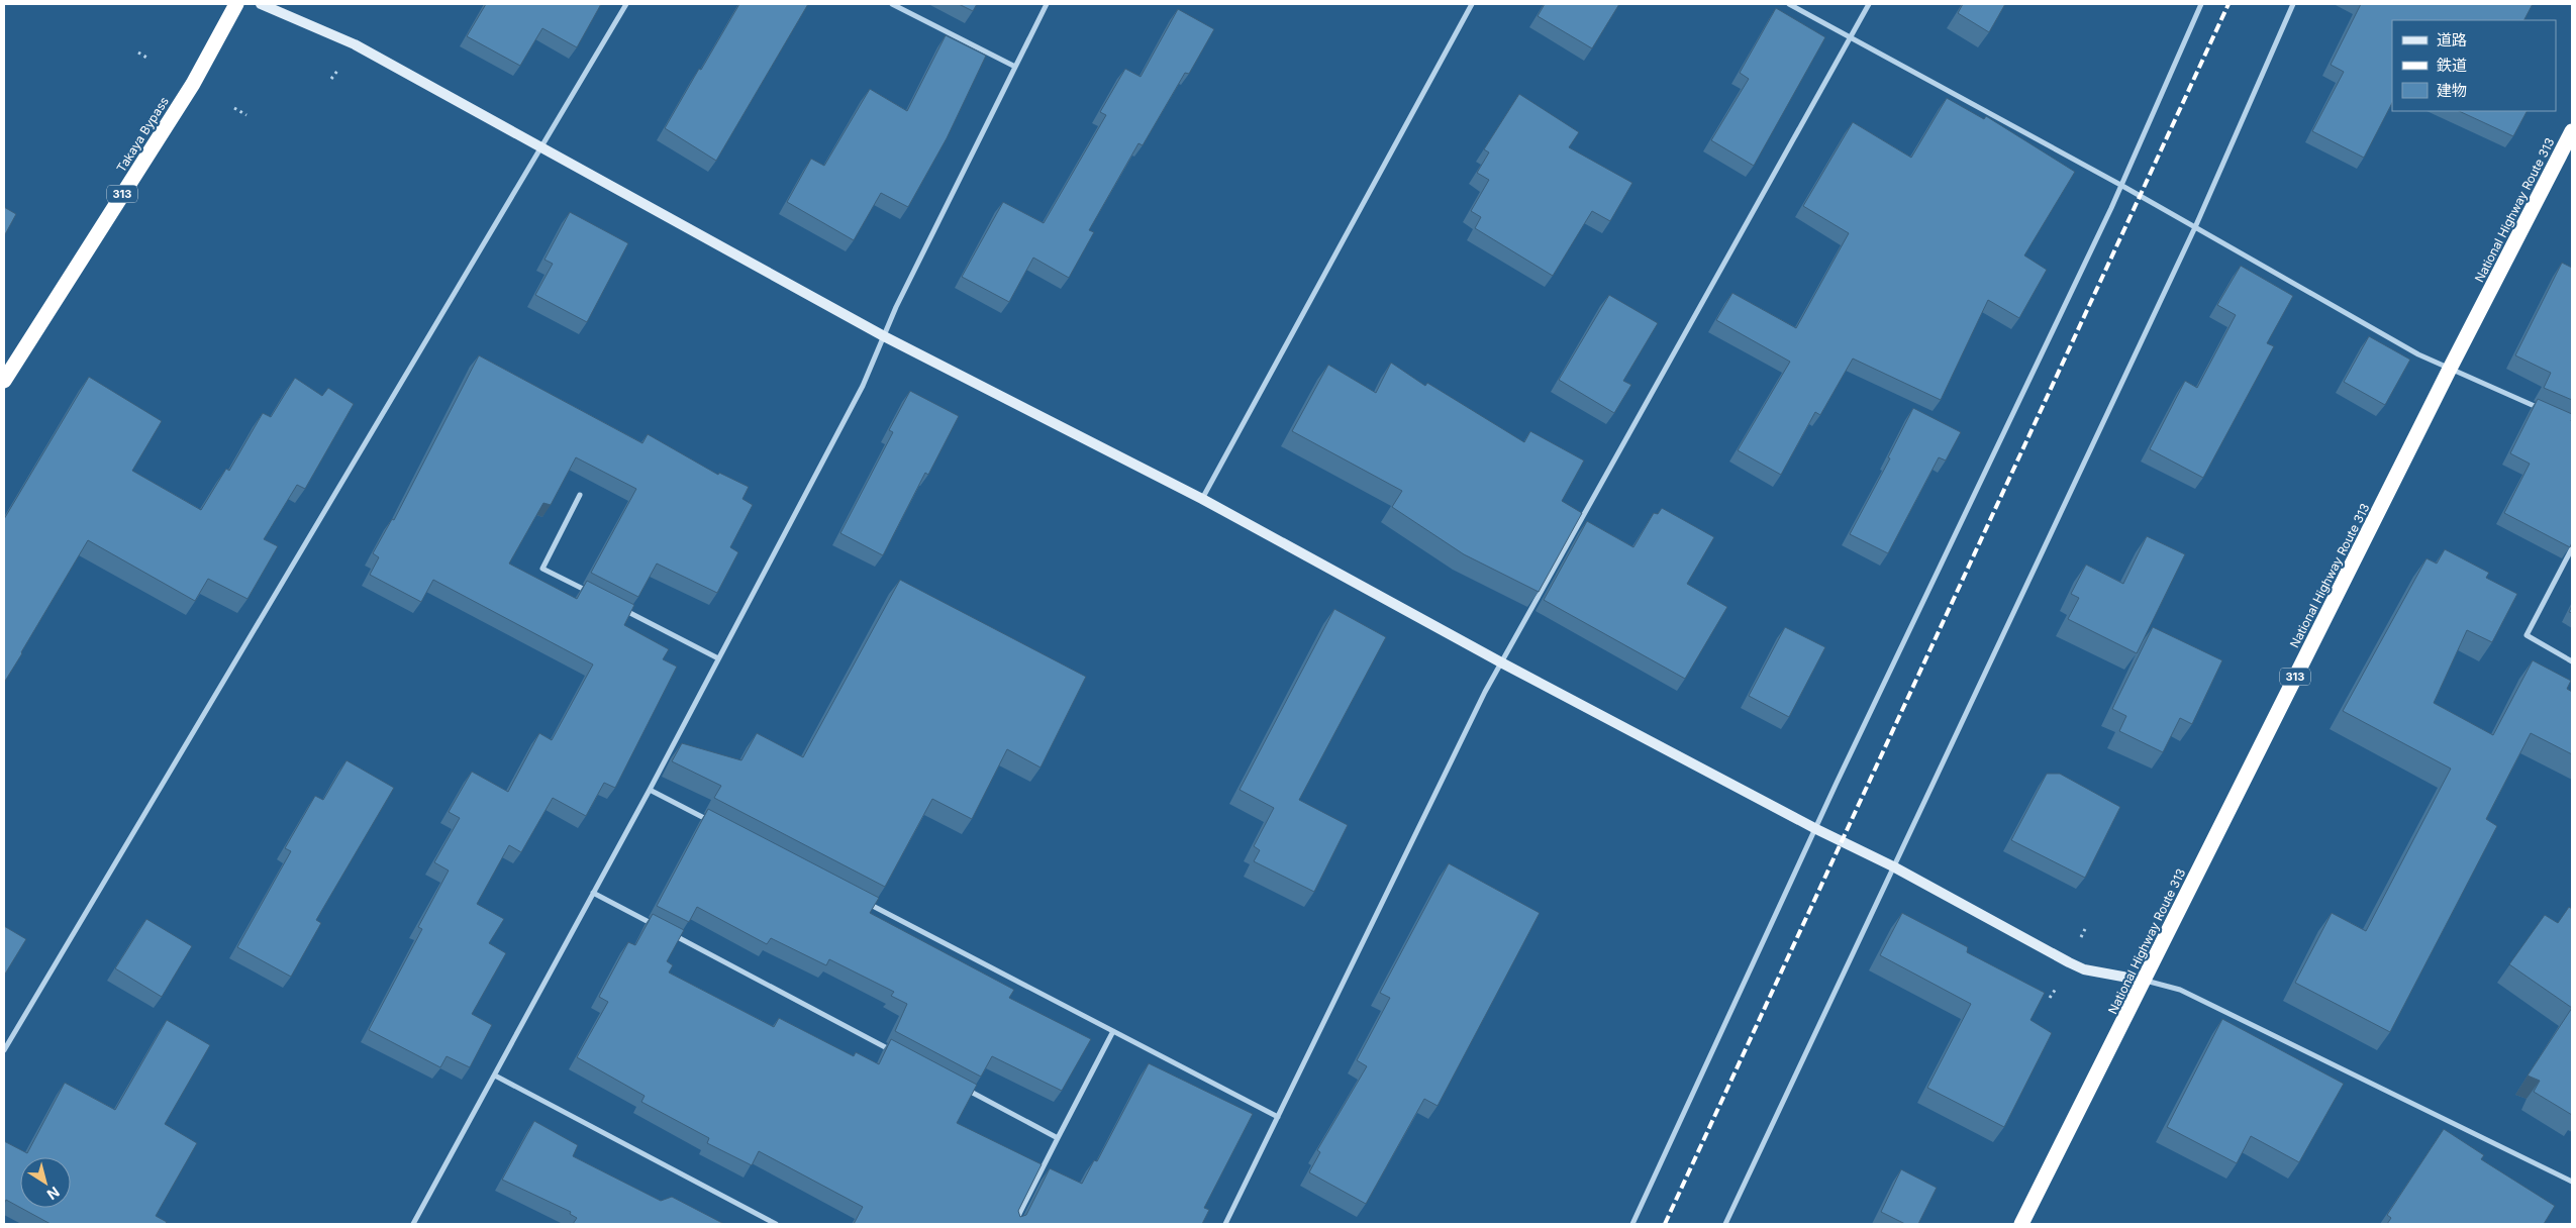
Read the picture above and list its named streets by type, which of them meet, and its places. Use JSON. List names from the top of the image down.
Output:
{
  "streets": {
    "highway": ["Takaya Bypass", "313", "National Highway Route 313"]
  },
  "legend": ["道路", "鉄道", "建物"],
  "north": "bottom right"
}
